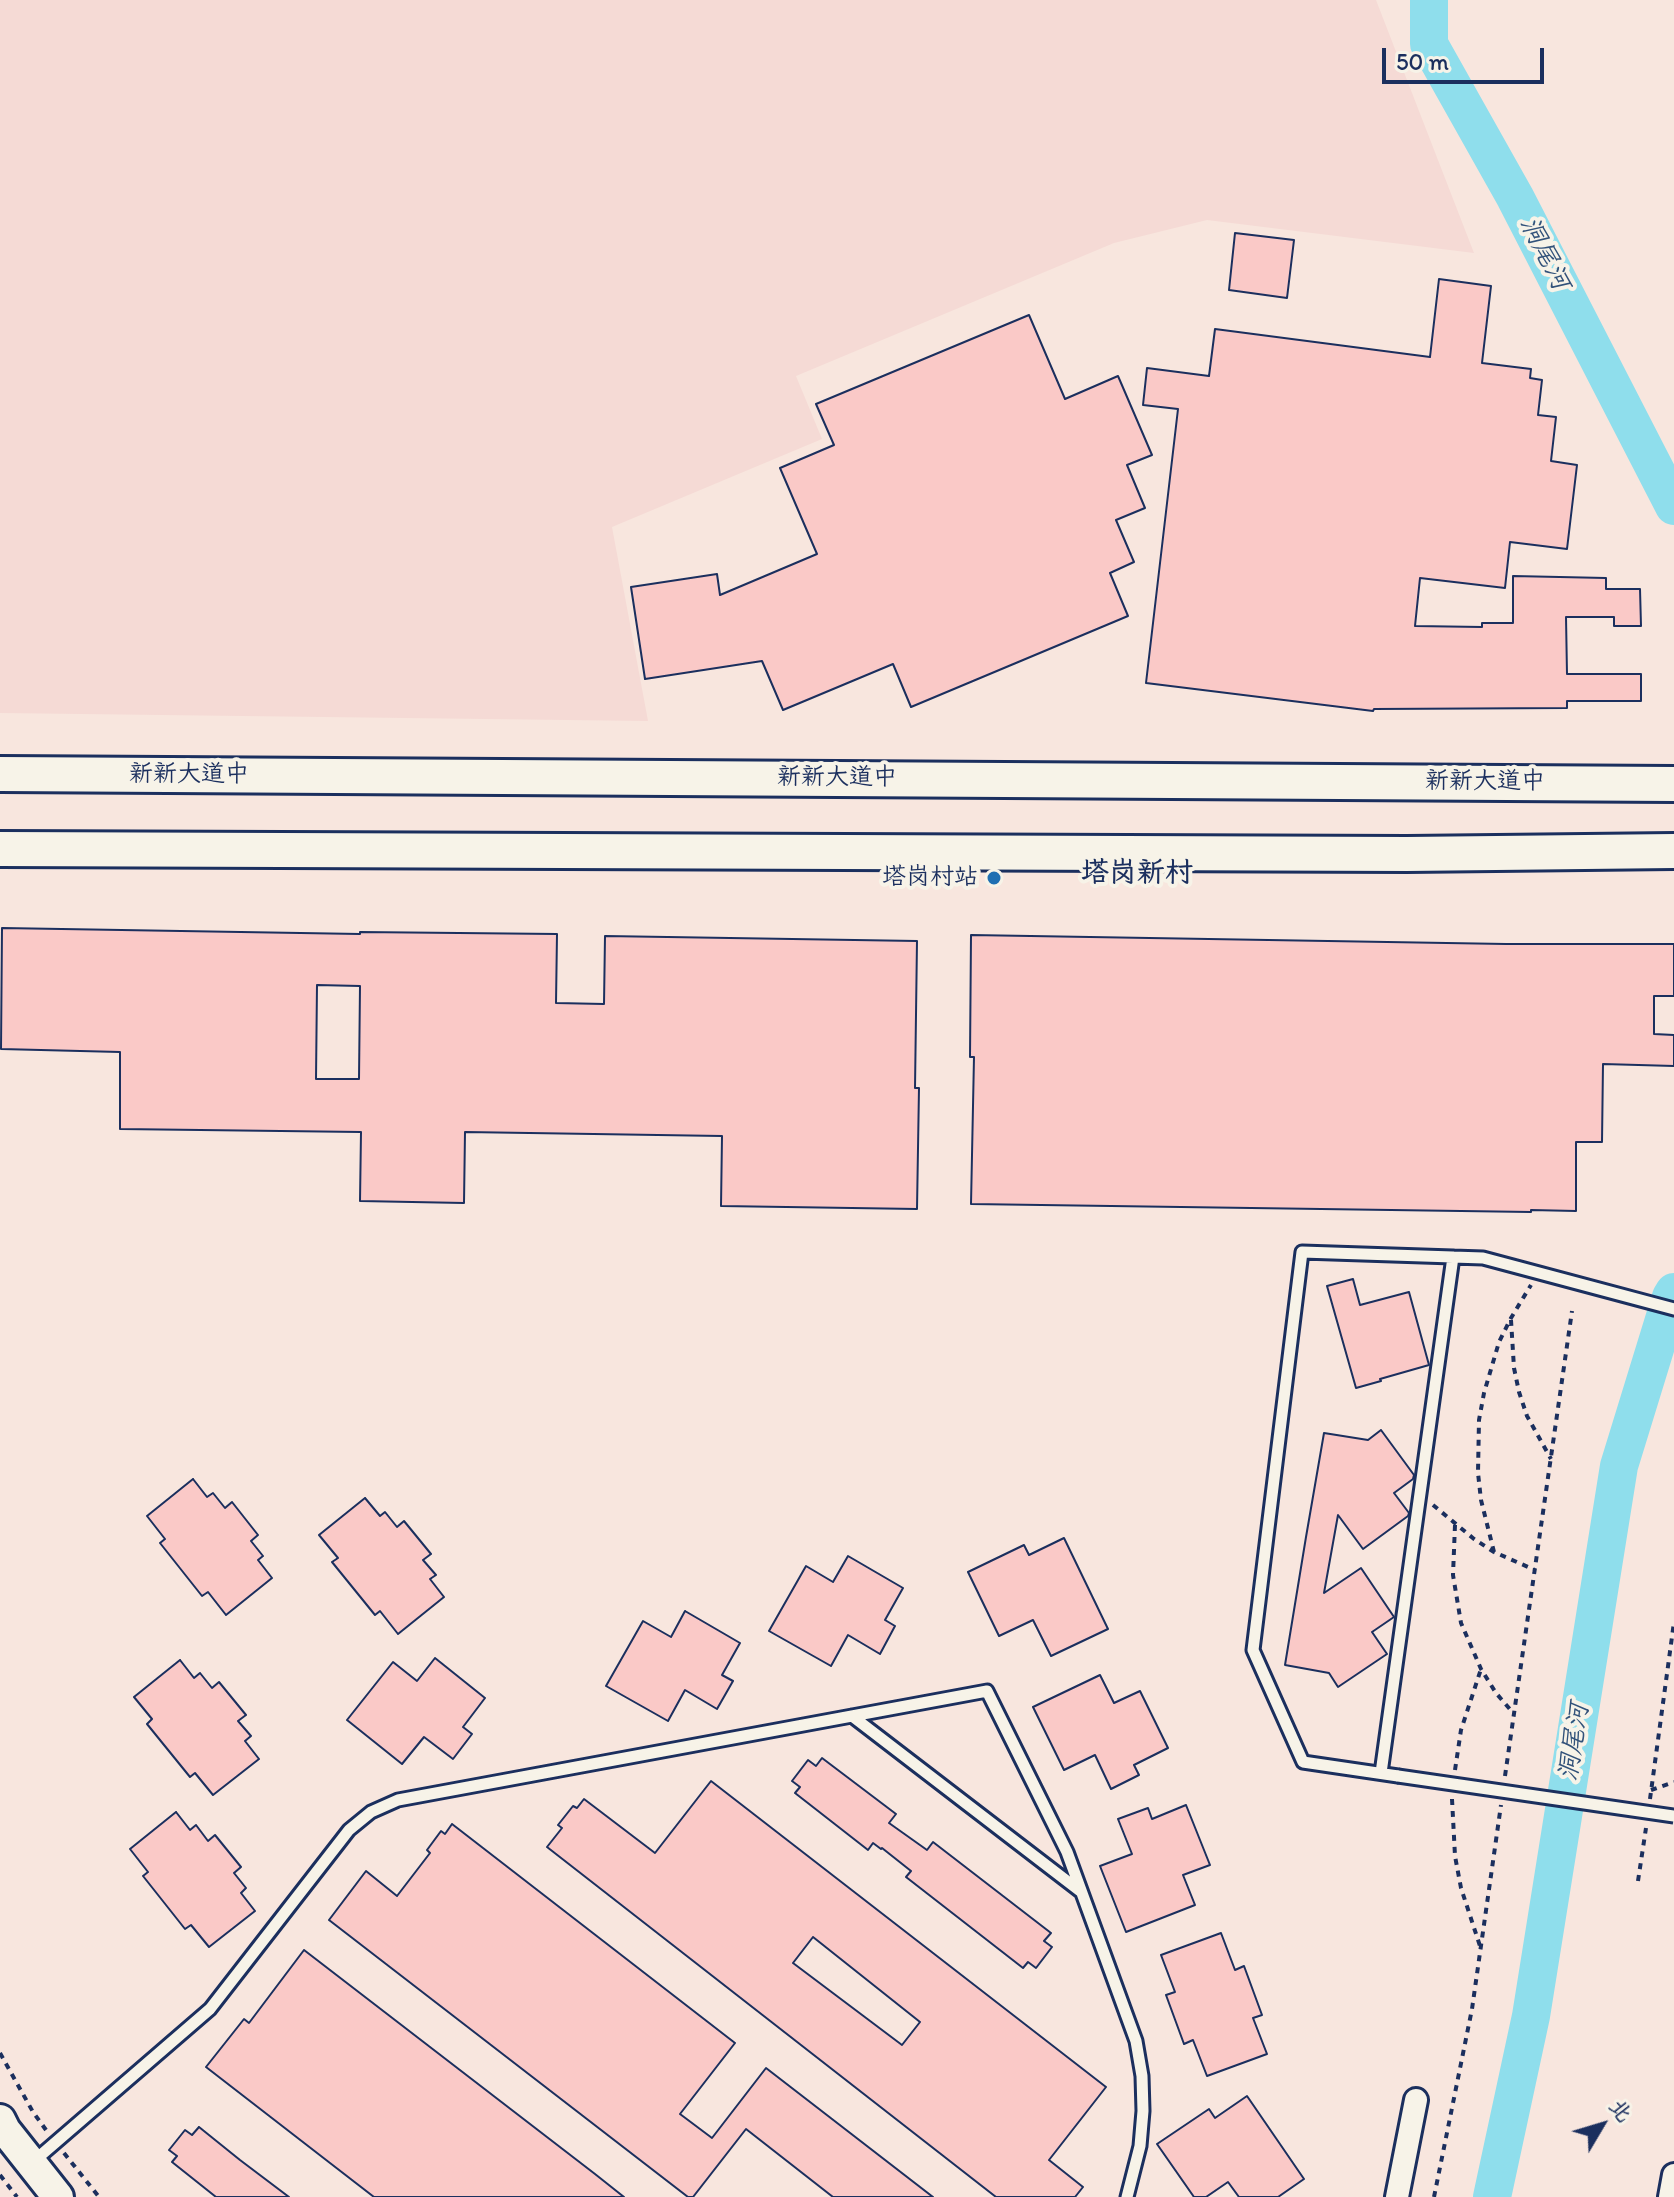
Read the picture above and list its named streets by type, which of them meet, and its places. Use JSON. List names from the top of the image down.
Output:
{
  "streets": {
    "main road": ["新新大道中"]
  },
  "districts": ["塔岗新村"],
  "water": ["洞尾河"],
  "places": ["塔岗村站"],
  "scale_bar": "50 m",
  "north": "top right"
}
